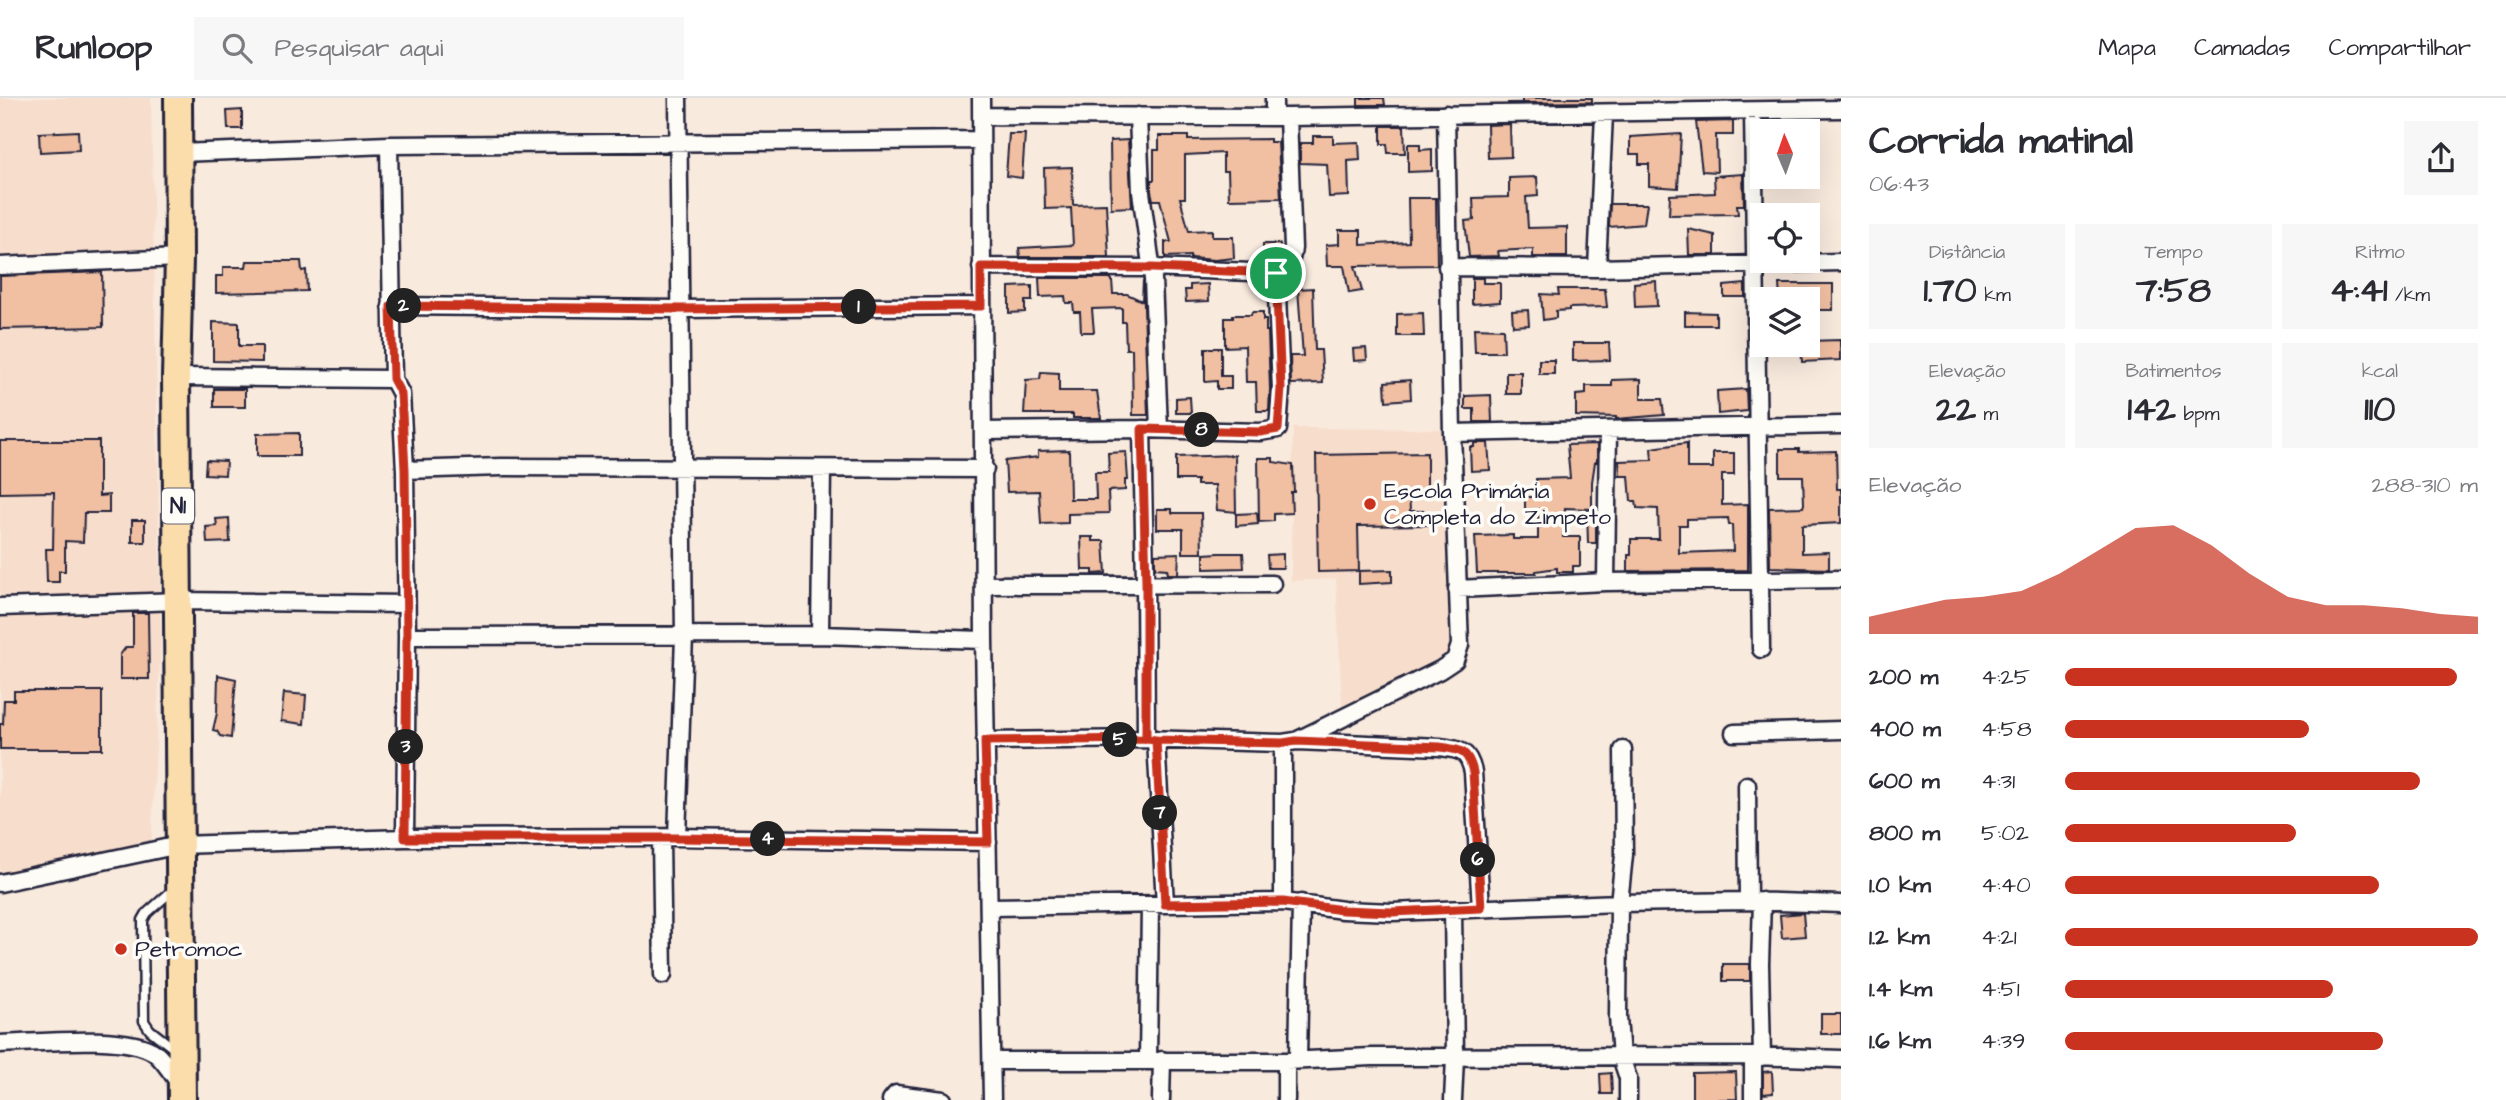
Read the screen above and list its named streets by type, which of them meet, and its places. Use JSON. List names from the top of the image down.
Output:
{
  "streets": {
    "highway": ["N1"]
  },
  "places": ["Escola Primária Completa do Zimpeto", "Petromoc"],
  "north": "top",
  "page": {
    "header": "Runloop",
    "search": "Pesquisar aqui",
    "nav": ["Mapa", "Camadas", "Compartilhar"],
    "heading": ["Corrida matinal", "06:43"],
    "stats": [
      ["Distância", "1.70 km"],
      ["Tempo", "7:58"],
      ["Ritmo", "4:41 /km"],
      ["Elevação", "22 m"],
      ["Batimentos", "142 bpm"],
      ["kcal", "110"]
    ],
    "pins": [
      "2",
      "1",
      "8",
      "5",
      "3",
      "7",
      "4",
      "6"
    ],
    "chart": ["Elevação", "288–310 m"],
    "list": [
      {
        "name": "200 m",
        "note": "4:25"
      },
      {
        "name": "400 m",
        "note": "4:58"
      },
      {
        "name": "600 m",
        "note": "4:31"
      },
      {
        "name": "800 m",
        "note": "5:02"
      },
      {
        "name": "1.0 km",
        "note": "4:40"
      },
      {
        "name": "1.2 km",
        "note": "4:21"
      },
      {
        "name": "1.4 km",
        "note": "4:51"
      },
      {
        "name": "1.6 km",
        "note": "4:39"
      }
    ]
  }
}
